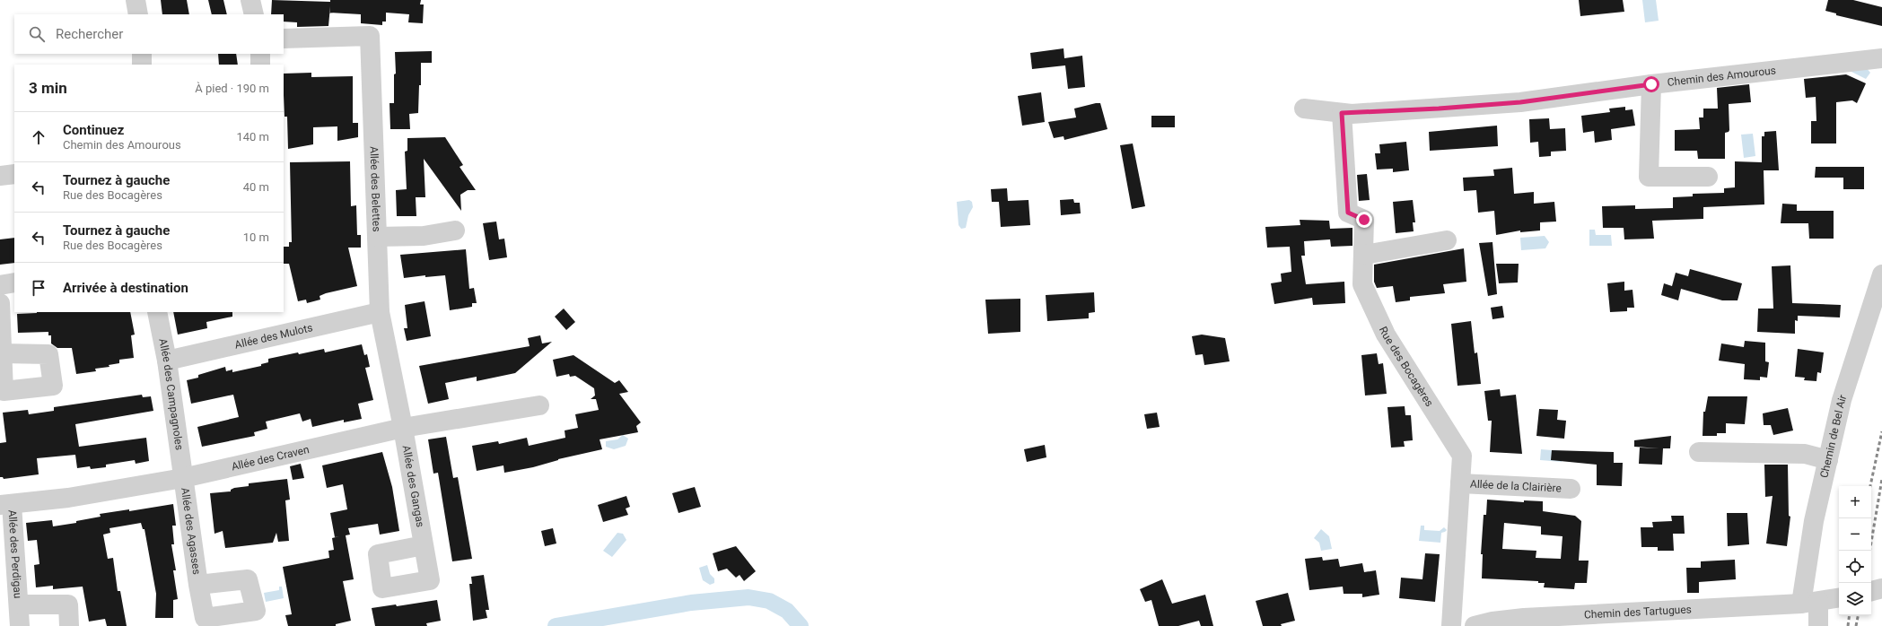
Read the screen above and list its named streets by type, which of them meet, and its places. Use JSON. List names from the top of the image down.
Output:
{
  "streets": {
    "street": [
      "Chemin des Amourous",
      "Allée des Belettes",
      "Allée des Mulots",
      "Rue des Bocagères",
      "Allée des Campagnoles",
      "Chemin de Bel Air",
      "Allée des Craven",
      "Allée des Gangas",
      "Allée de la Clairière",
      "Allée des Agasses",
      "Allée des Perdigau",
      "Chemin des Tartugues"
    ]
  },
  "crossings": [
    ["Chemin des Amourous", "Rue des Bocagères"],
    ["Allée des Belettes", "Allée des Mulots"],
    ["Allée des Belettes", "Allée des Craven"],
    ["Allée des Belettes", "Allée des Gangas"],
    ["Allée des Mulots", "Allée des Campagnoles"],
    ["Rue des Bocagères", "Allée de la Clairière"],
    ["Allée des Campagnoles", "Allée des Craven"],
    ["Allée des Campagnoles", "Allée des Agasses"],
    ["Chemin de Bel Air", "Chemin des Tartugues"],
    ["Allée des Craven", "Allée des Gangas"],
    ["Allée des Craven", "Allée des Agasses"],
    ["Allée des Craven", "Allée des Perdigau"]
  ],
  "page": {
    "search": "Rechercher",
    "heading": ["3 min", "À pied · 190 m"],
    "list": [
      ["Continuez", "Chemin des Amourous", "140 m"],
      ["Tournez à gauche", "Rue des Bocagères", "40 m"],
      ["Tournez à gauche", "Rue des Bocagères", "10 m"],
      "Arrivée à destination"
    ],
    "map_buttons": ["+", "−"]
  }
}
